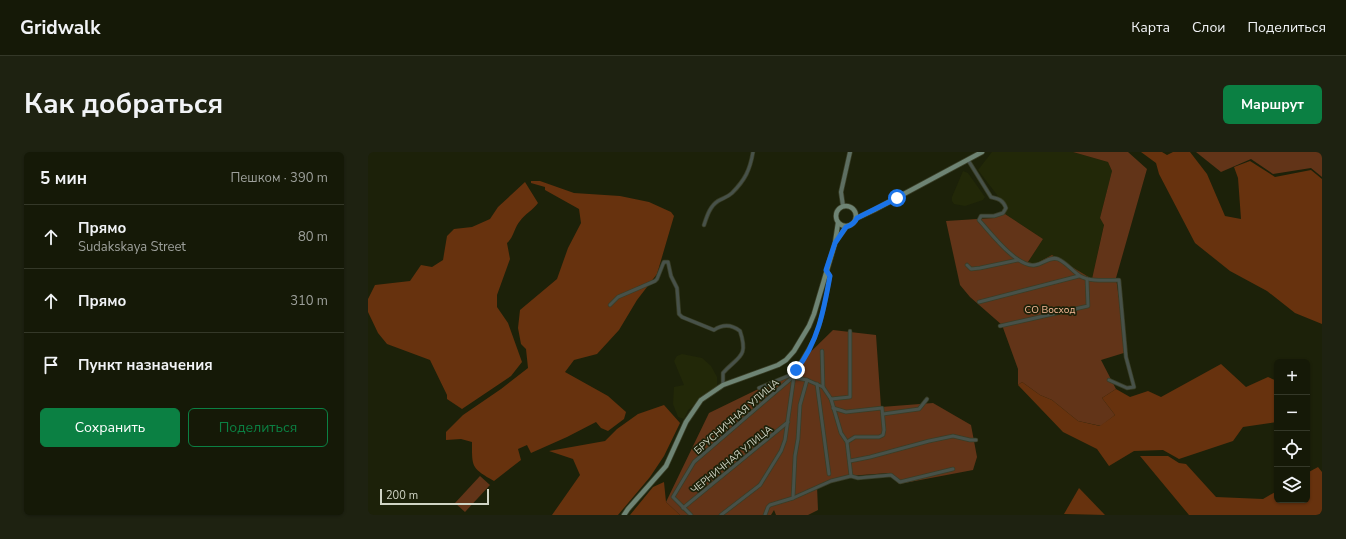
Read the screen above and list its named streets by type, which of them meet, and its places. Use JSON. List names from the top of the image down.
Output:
{
  "streets": {
    "street": ["БРУСНИЧНАЯ УЛИЦА", "ЧЕРНИЧНАЯ УЛИЦА"]
  },
  "crossings": [
    ["БРУСНИЧНАЯ УЛИЦА", "ЧЕРНИЧНАЯ УЛИЦА"]
  ],
  "parks": ["СО Восход"],
  "scale_bar": "200 m",
  "page": {
    "header": "Gridwalk",
    "nav": ["Карта", "Слои", "Поделиться"],
    "title": "Как добраться",
    "buttons": [
      "Маршрут",
      ["Сохранить", "Поделиться"]
    ],
    "heading": ["5 мин", "Пешком · 390 m"],
    "list": [
      ["Прямо", "Sudakskaya Street", "80 m"],
      ["Прямо", "310 m"],
      "Пункт назначения"
    ],
    "map_buttons": ["+", "−"],
    "scale": "200 m"
  }
}
